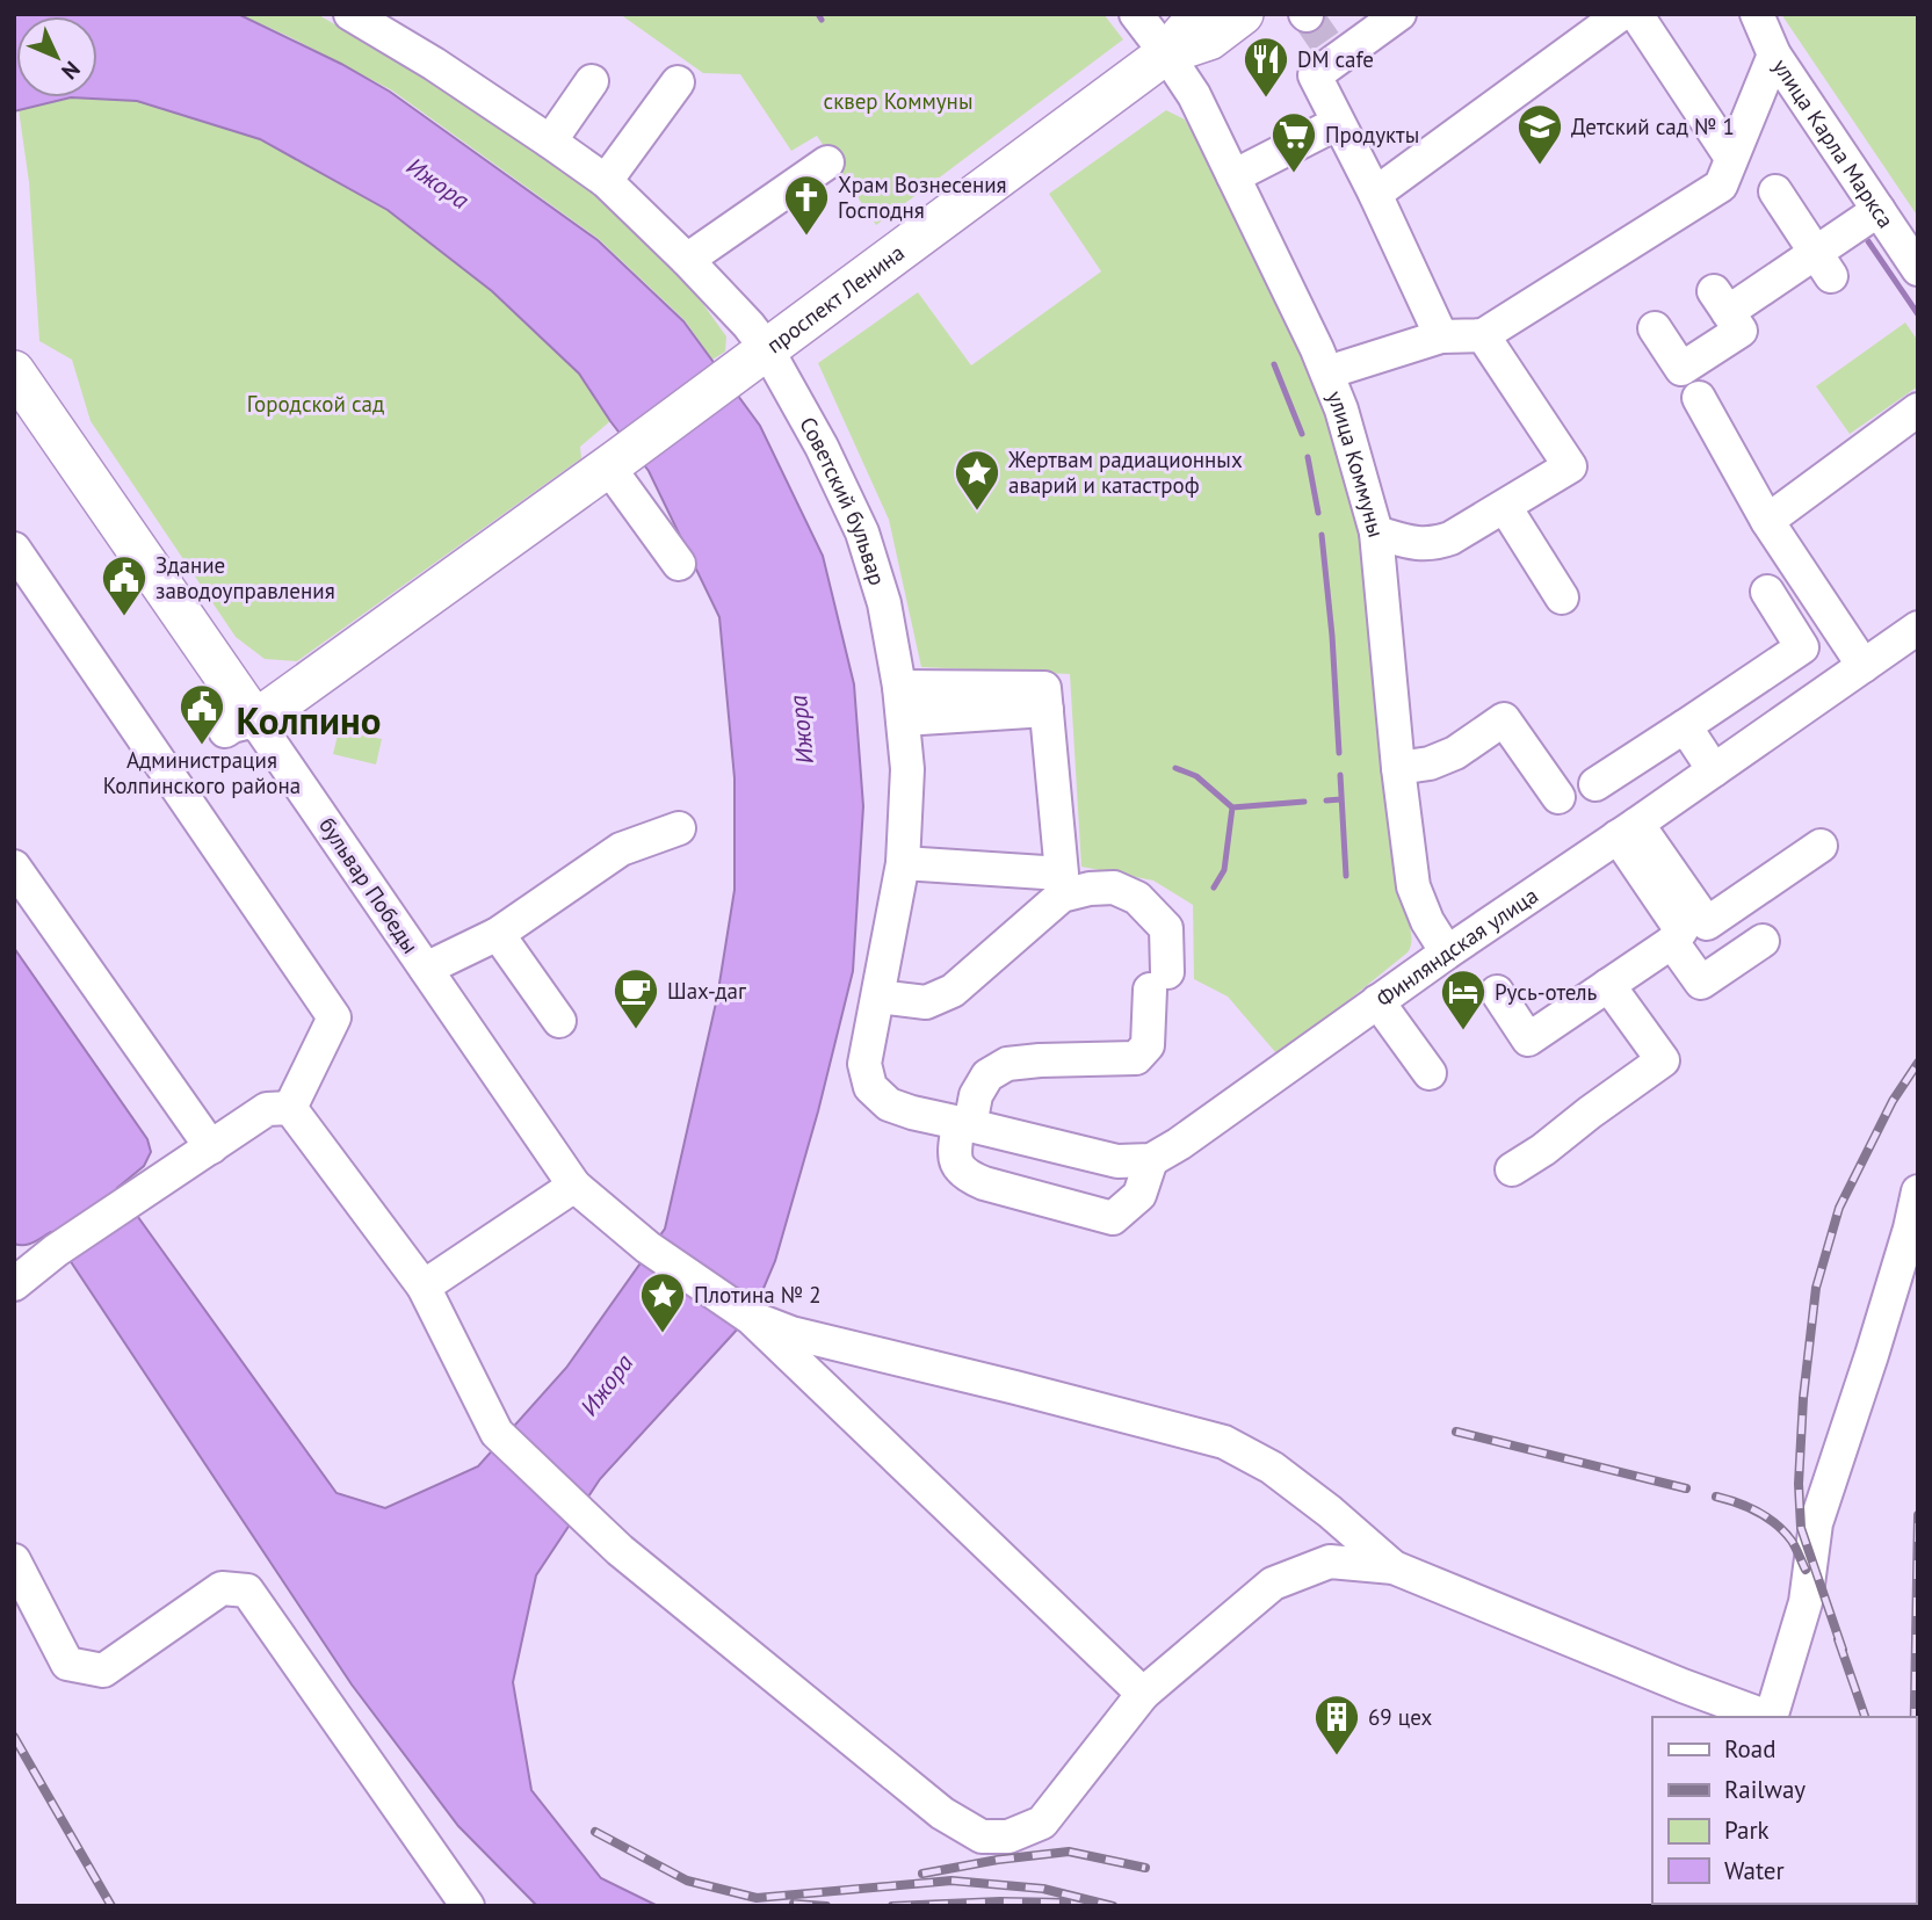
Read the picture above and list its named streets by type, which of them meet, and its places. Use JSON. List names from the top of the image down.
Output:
{
  "streets": {
    "main road": ["проспект Ленина", "бульвар Победы"],
    "street": [
      "улица Карла Маркса",
      "улица Коммуны",
      "Советский бульвар",
      "Финляндская улица"
    ]
  },
  "crossings": [
    ["проспект Ленина", "улица Коммуны"],
    ["проспект Ленина", "Советский бульвар"],
    ["улица Коммуны", "Финляндская улица"]
  ],
  "districts": ["Колпино"],
  "water": ["Ижора"],
  "parks": ["сквер Коммуны", "Городской сад"],
  "places": {
    "restaurant": ["DM cafe"],
    "school or university": ["Детский сад № 1"],
    "supermarket": ["Продукты"],
    "church": ["Храм Вознесения Господня"],
    "place": ["Жертвам радиационных аварий и катастроф", "Плотина № 2"],
    "public building": ["Здание заводоуправления", "Администрация Колпинского района"],
    "cafe": ["Шах-даг"],
    "hotel": ["Русь-отель"],
    "building": ["69 цех"]
  },
  "legend": [
    "Road",
    "Railway",
    "Park",
    "Water"
  ],
  "north": "bottom right"
}
